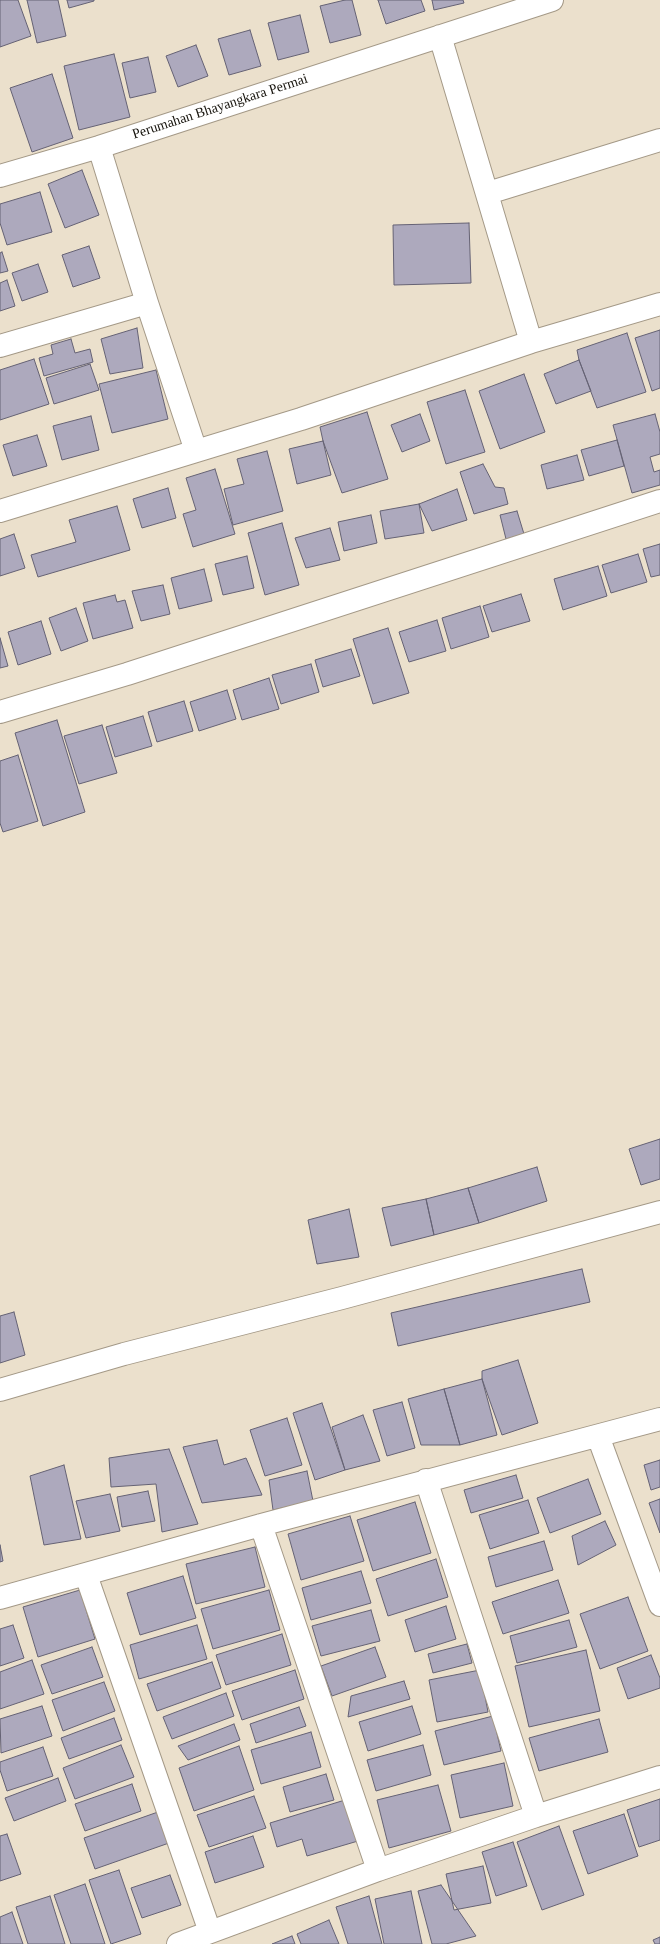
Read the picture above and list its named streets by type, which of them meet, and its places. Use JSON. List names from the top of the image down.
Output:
{
  "streets": {
    "street": ["Perumahan Bhayangkara Permai"]
  }
}
